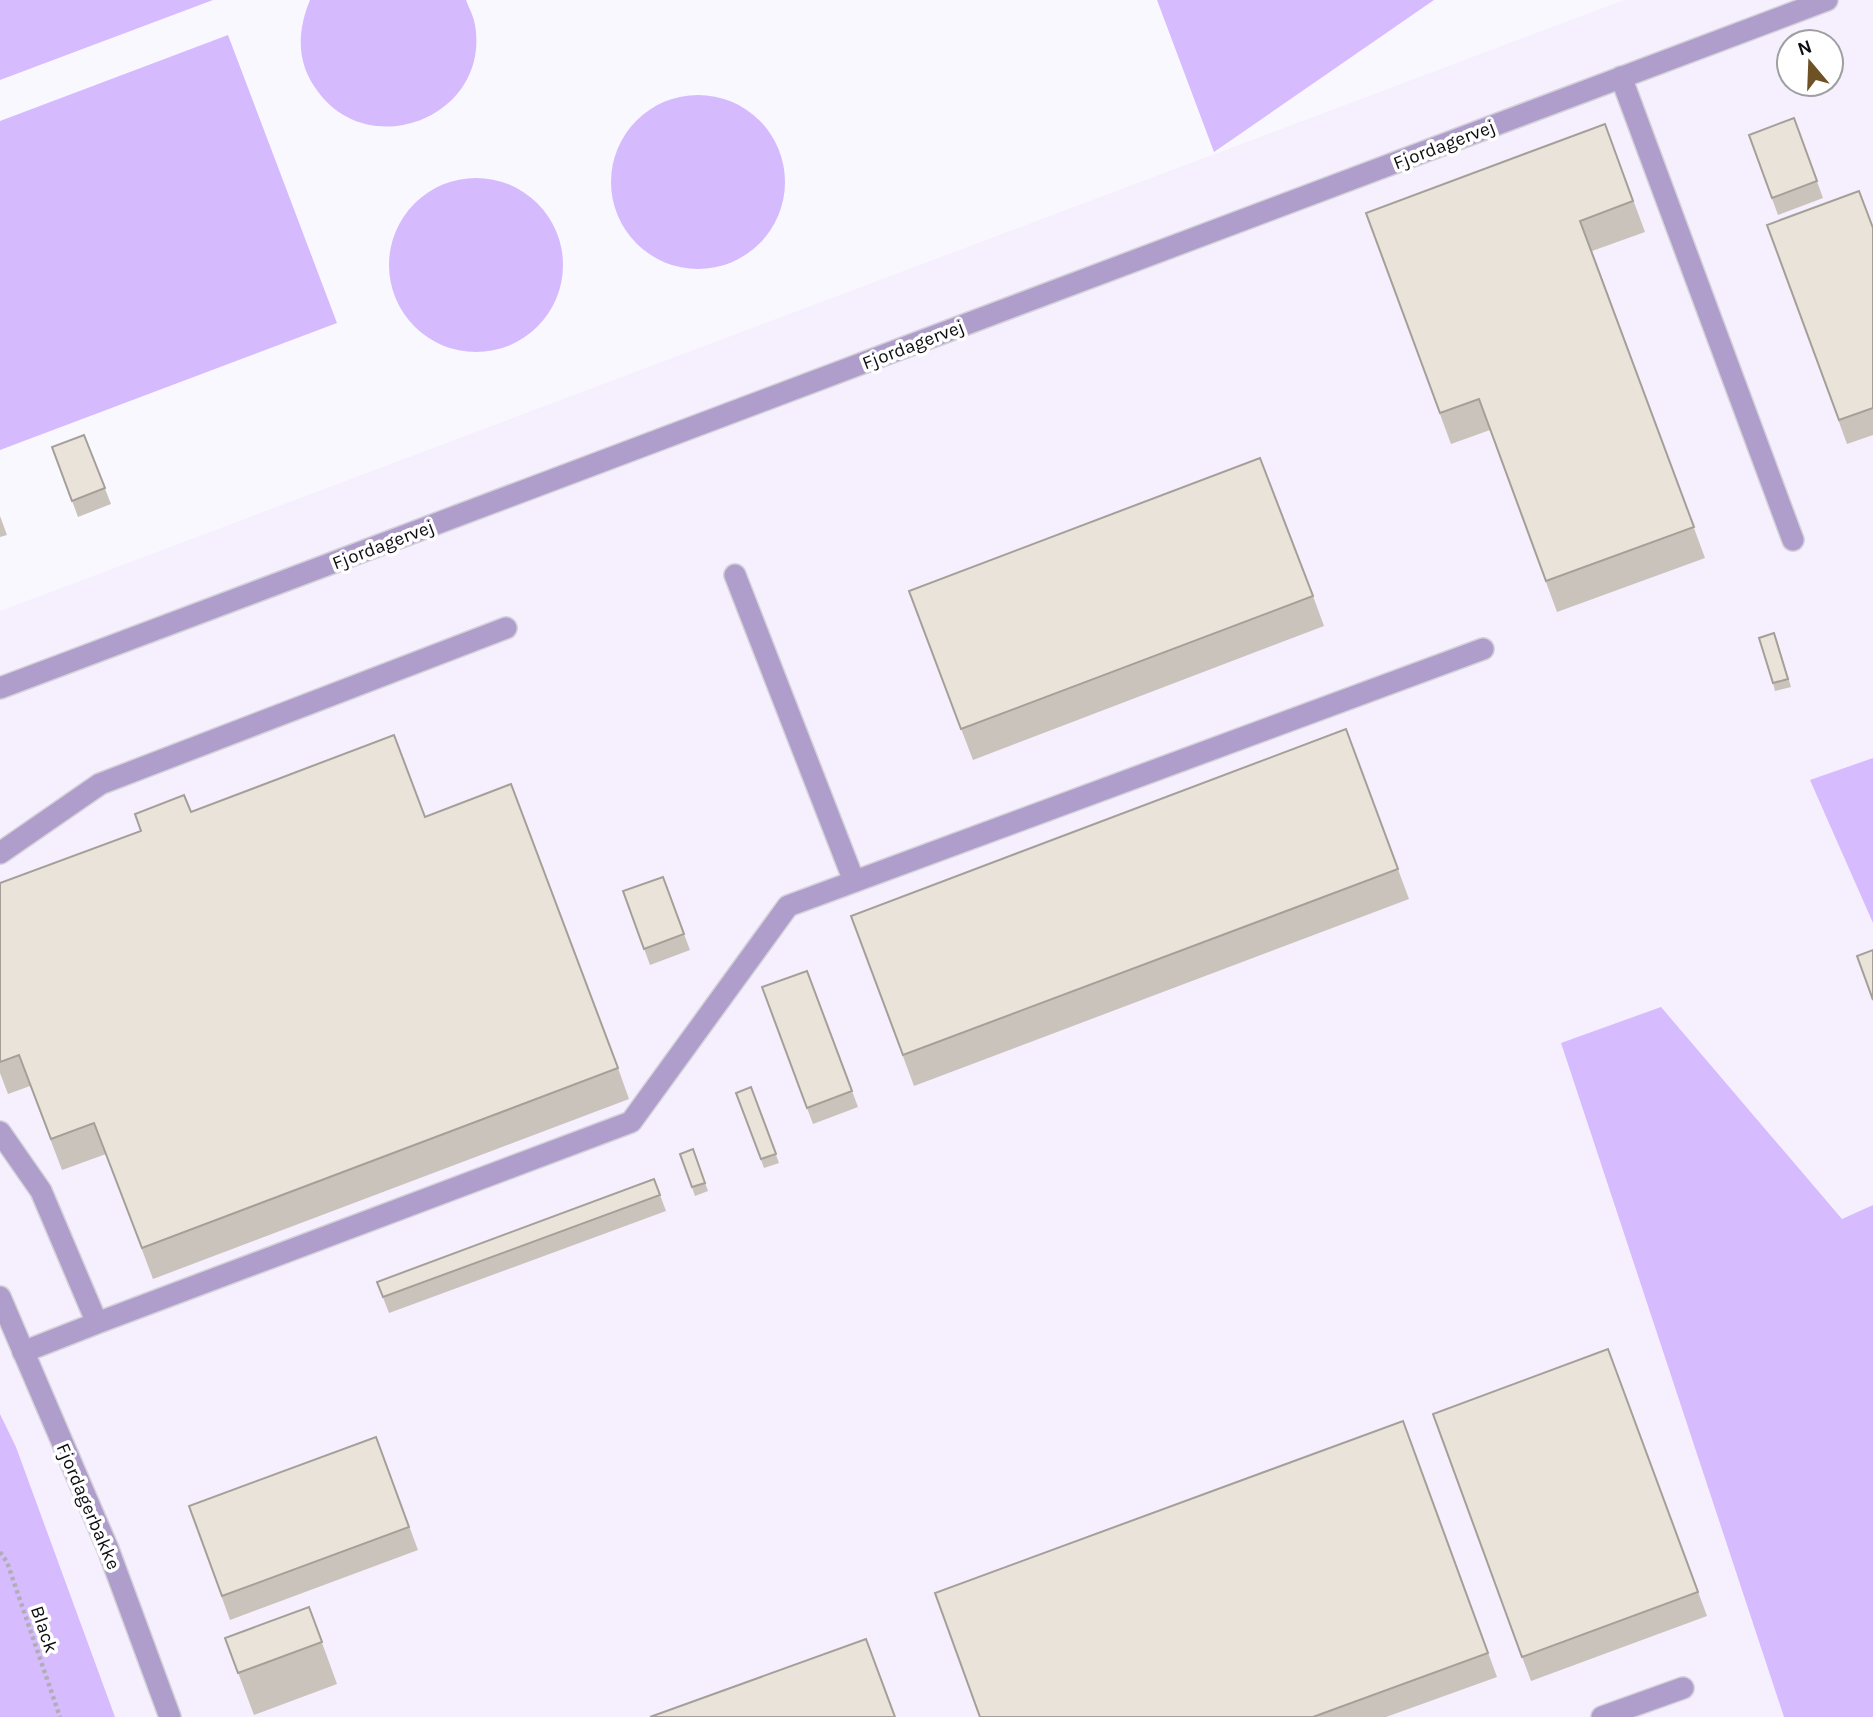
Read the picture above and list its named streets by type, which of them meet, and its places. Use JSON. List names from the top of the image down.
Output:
{
  "streets": {
    "street": ["Fjordagervej", "Fjordagerbakke"],
    "path": ["Black"]
  },
  "north": "top"
}
